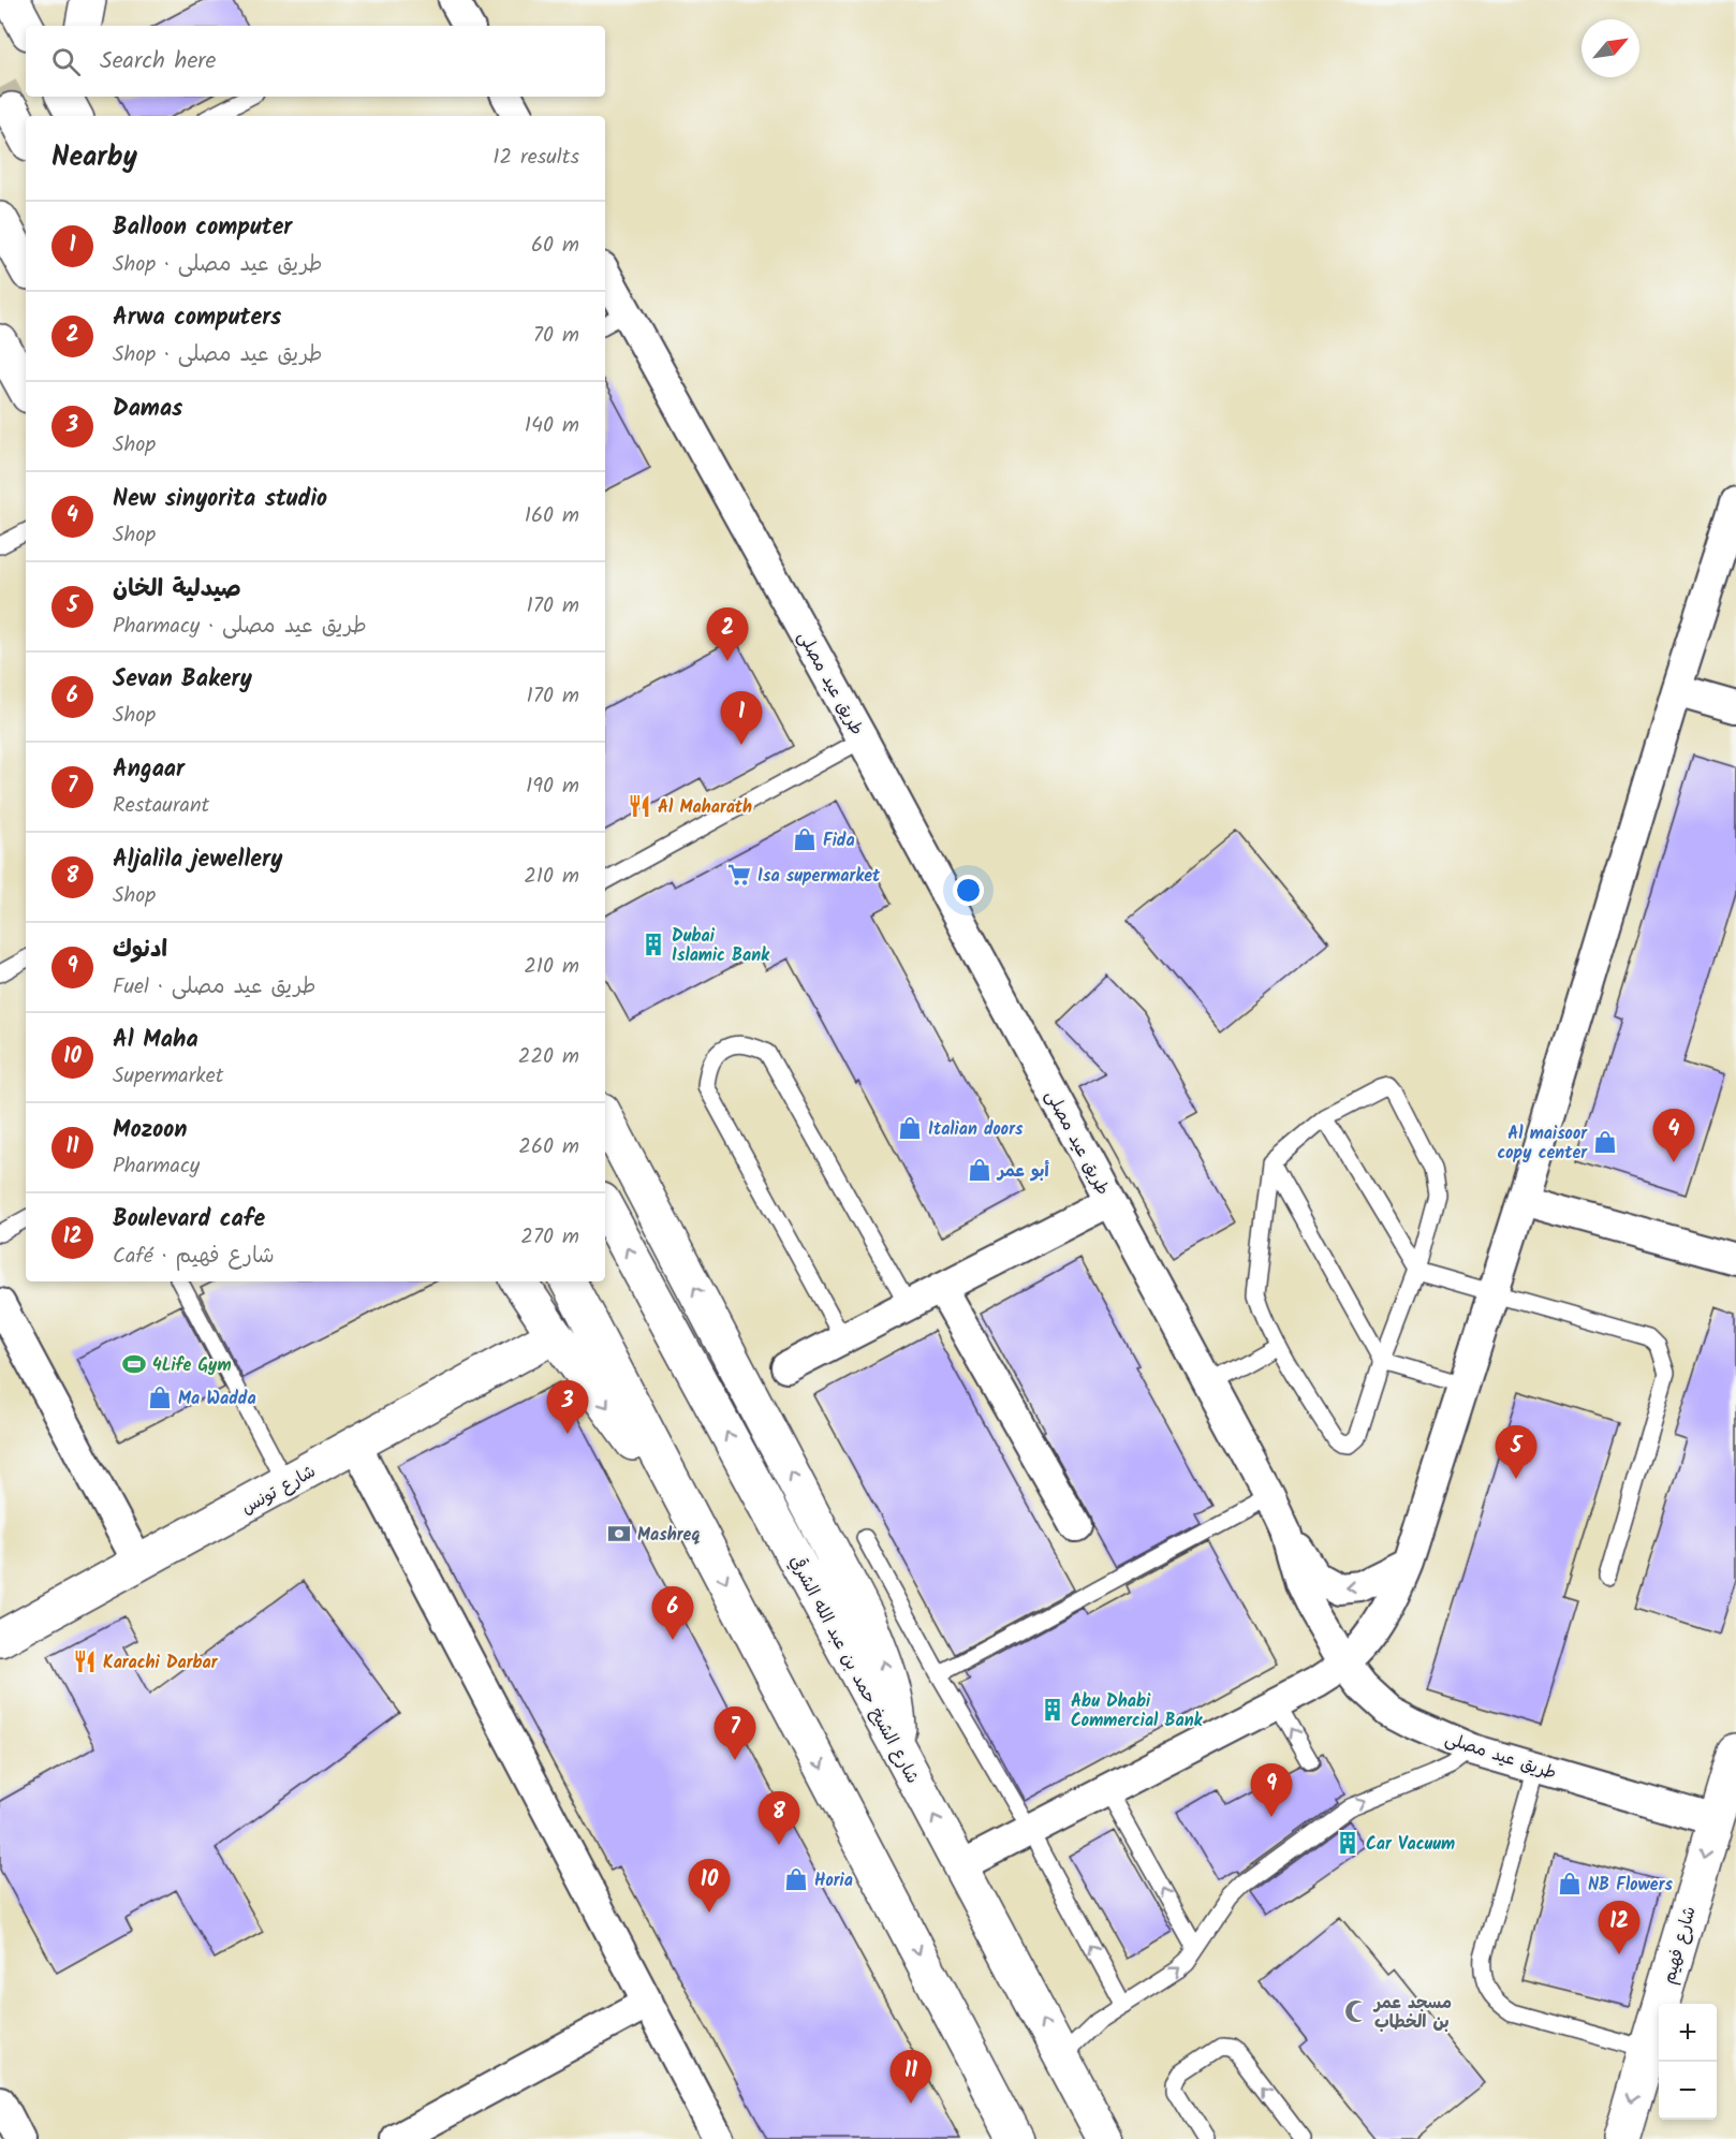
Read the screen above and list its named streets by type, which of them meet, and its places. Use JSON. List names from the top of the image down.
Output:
{
  "streets": {
    "main road": ["شارع تونس", "شارع الشيخ حمد بن عبد الله الشرقي", "شارع فهيم"],
    "street": ["طريق عيد مصلى"]
  },
  "crossings": [
    ["طريق عيد مصلى", "شارع فهيم"]
  ],
  "one_way": ["شارع فهيم"],
  "places": {
    "restaurant": ["Al Maharath", "Karachi Darbar"],
    "shop": [
      "Fida",
      "Italian doors",
      "Al maisoor copy center",
      "أبو عمر",
      "Ma Wadda",
      "Horia",
      "NB Flowers"
    ],
    "supermarket": ["Isa supermarket"],
    "building": ["Dubai Islamic Bank", "Abu Dhabi Commercial Bank", "Car Vacuum"],
    "sports": ["4Life Gym"],
    "bank": ["Mashreq"],
    "mosque": ["مسجد عمر بن الخطاب"]
  },
  "north": "top right",
  "page": {
    "search": "Search here",
    "heading": ["Nearby", "12 results"],
    "list": [
      {
        "mark": "1",
        "name": "Balloon computer",
        "note": "Shop · طريق عيد مصلى",
        "value": "60 m"
      },
      {
        "mark": "2",
        "name": "Arwa computers",
        "note": "Shop · طريق عيد مصلى",
        "value": "70 m"
      },
      {
        "mark": "3",
        "name": "Damas",
        "note": "Shop",
        "value": "140 m"
      },
      {
        "mark": "4",
        "name": "New sinyorita studio",
        "note": "Shop",
        "value": "160 m"
      },
      {
        "mark": "5",
        "name": "صيدلية الخان",
        "note": "Pharmacy · طريق عيد مصلى",
        "value": "170 m"
      },
      {
        "mark": "6",
        "name": "Sevan Bakery",
        "note": "Shop",
        "value": "170 m"
      },
      {
        "mark": "7",
        "name": "Angaar",
        "note": "Restaurant",
        "value": "190 m"
      },
      {
        "mark": "8",
        "name": "Aljalila jewellery",
        "note": "Shop",
        "value": "210 m"
      },
      {
        "mark": "9",
        "name": "ادنوك",
        "note": "Fuel · طريق عيد مصلى",
        "value": "210 m"
      },
      {
        "mark": "10",
        "name": "Al Maha",
        "note": "Supermarket",
        "value": "220 m"
      },
      {
        "mark": "11",
        "name": "Mozoon",
        "note": "Pharmacy",
        "value": "260 m"
      },
      {
        "mark": "12",
        "name": "Boulevard cafe",
        "note": "Café · شارع فهيم",
        "value": "270 m"
      }
    ],
    "pins": [
      "2",
      "1",
      "4",
      "3",
      "5",
      "6",
      "7",
      "9",
      "8",
      "10",
      "12",
      "11"
    ],
    "map_buttons": ["+", "−"]
  }
}
